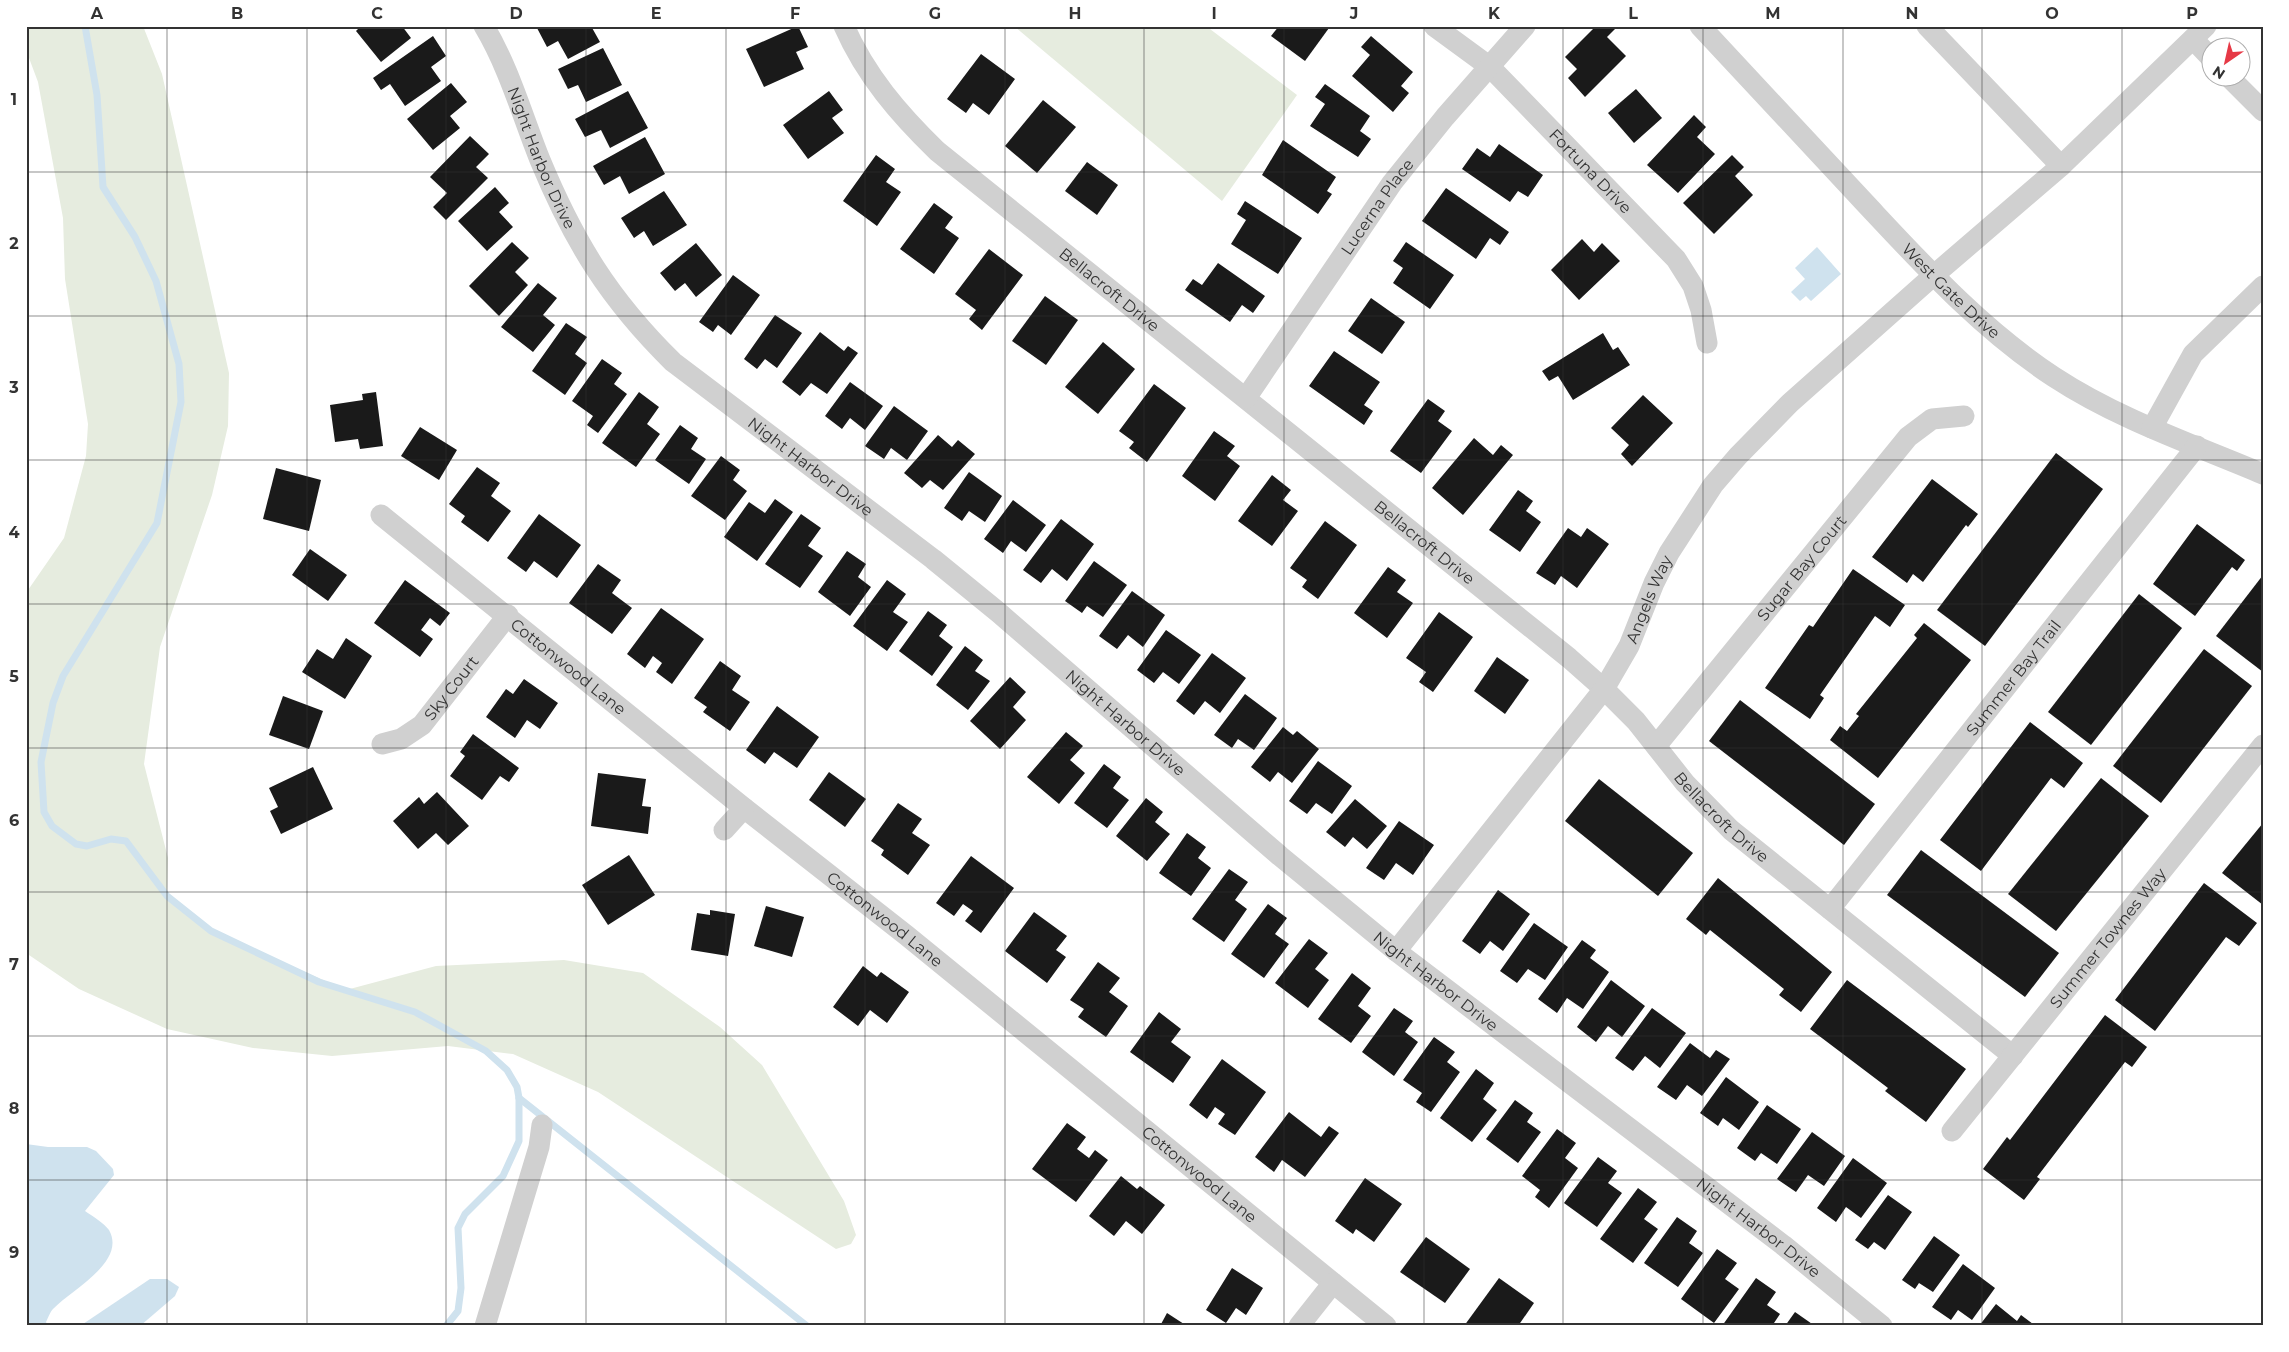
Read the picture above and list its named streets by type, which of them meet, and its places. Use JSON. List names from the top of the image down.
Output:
{
  "streets": {
    "street": [
      "Night Harbor Drive",
      "Fortuna Drive",
      "Lucerna Place",
      "Bellacroft Drive",
      "West Gate Drive",
      "Sugar Bay Court",
      "Angels Way",
      "Cottonwood Lane",
      "Summer Bay Trail",
      "Sky Court",
      "Summer Townes Way"
    ]
  },
  "crossings": [
    ["Night Harbor Drive", "Angels Way"],
    ["Fortuna Drive", "Lucerna Place"],
    ["Lucerna Place", "Bellacroft Drive"],
    ["Bellacroft Drive", "Sugar Bay Court"],
    ["Bellacroft Drive", "Angels Way"],
    ["Bellacroft Drive", "Summer Bay Trail"],
    ["Bellacroft Drive", "Summer Townes Way"],
    ["West Gate Drive", "Angels Way"],
    ["West Gate Drive", "Summer Bay Trail"],
    ["Cottonwood Lane", "Sky Court"]
  ],
  "north": "bottom left",
  "grid": {
    "columns": [
      "A",
      "B",
      "C",
      "D",
      "E",
      "F",
      "G",
      "H",
      "I",
      "J",
      "K",
      "L",
      "M",
      "N",
      "O",
      "P"
    ],
    "rows": [
      "1",
      "2",
      "3",
      "4",
      "5",
      "6",
      "7",
      "8",
      "9"
    ]
  }
}
